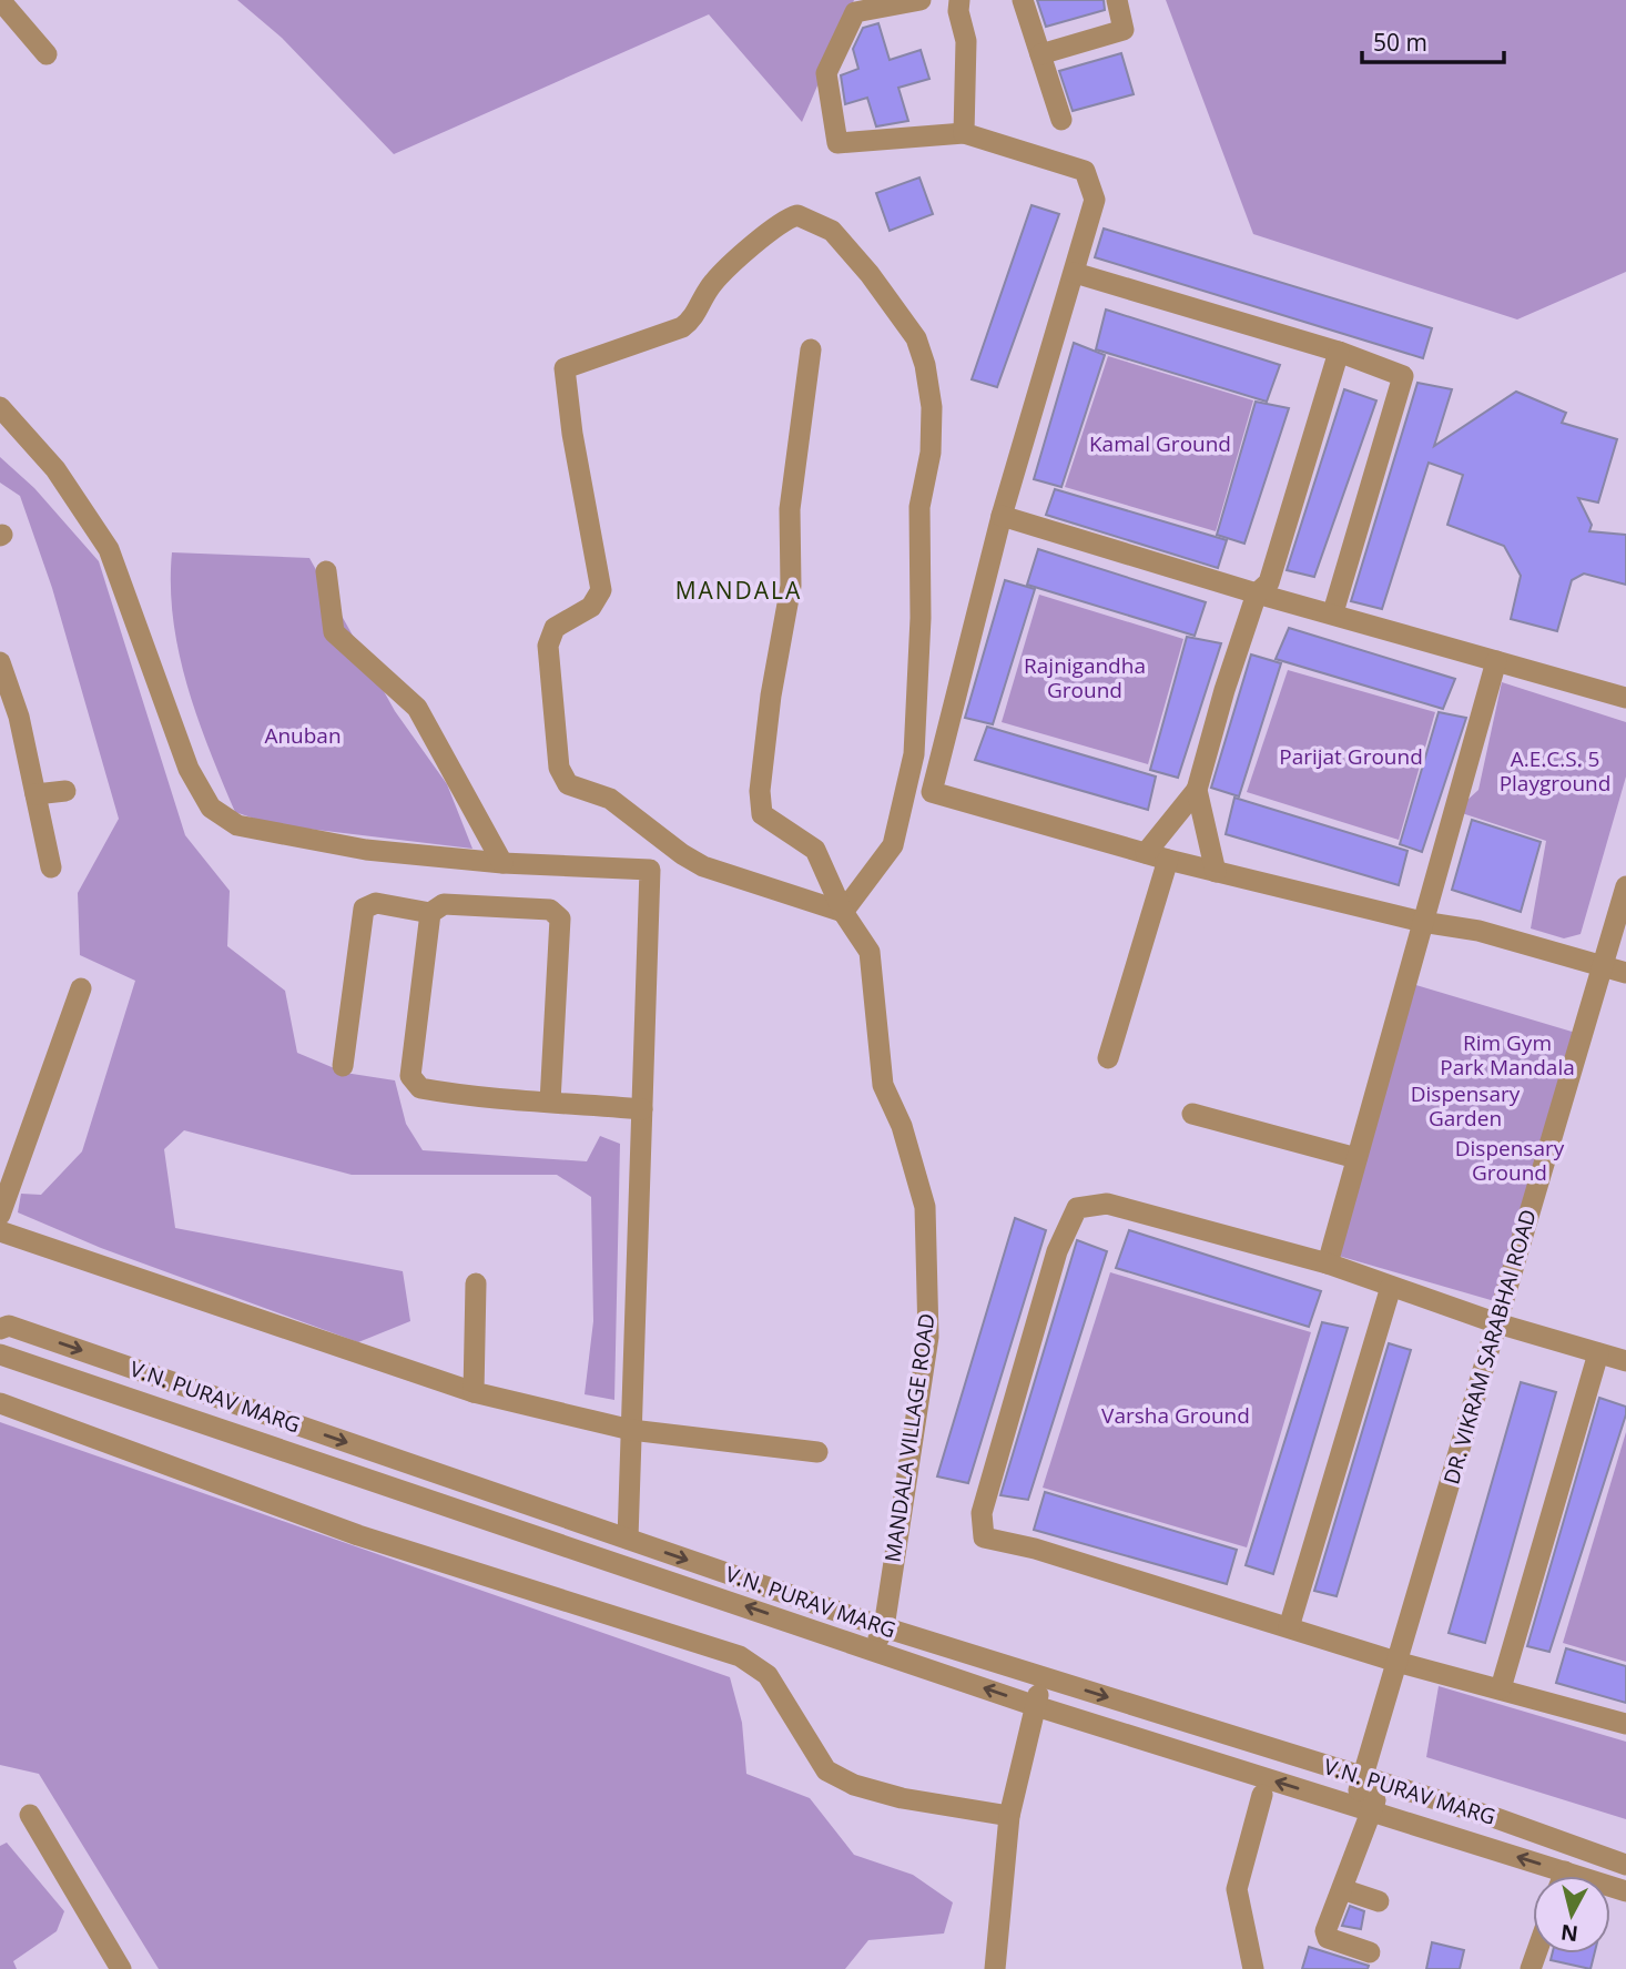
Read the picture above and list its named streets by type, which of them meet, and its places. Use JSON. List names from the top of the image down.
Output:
{
  "streets": {
    "street": ["DR. VIKRAM SARABHAI ROAD", "V.N. PURAV MARG", "MANDALA VILLAGE ROAD"]
  },
  "crossings": [
    ["DR. VIKRAM SARABHAI ROAD", "V.N. PURAV MARG"],
    ["V.N. PURAV MARG", "MANDALA VILLAGE ROAD"]
  ],
  "districts": ["MANDALA"],
  "parks": [
    "Kamal Ground",
    "Rajnigandha Ground",
    "Anuban",
    "Parijat Ground",
    "A.E.C.S. 5 Playground",
    "Rim Gym Park Mandala",
    "Dispensary Garden",
    "Dispensary Ground",
    "Varsha Ground"
  ],
  "scale_bar": "50 m",
  "north": "bottom"
}
